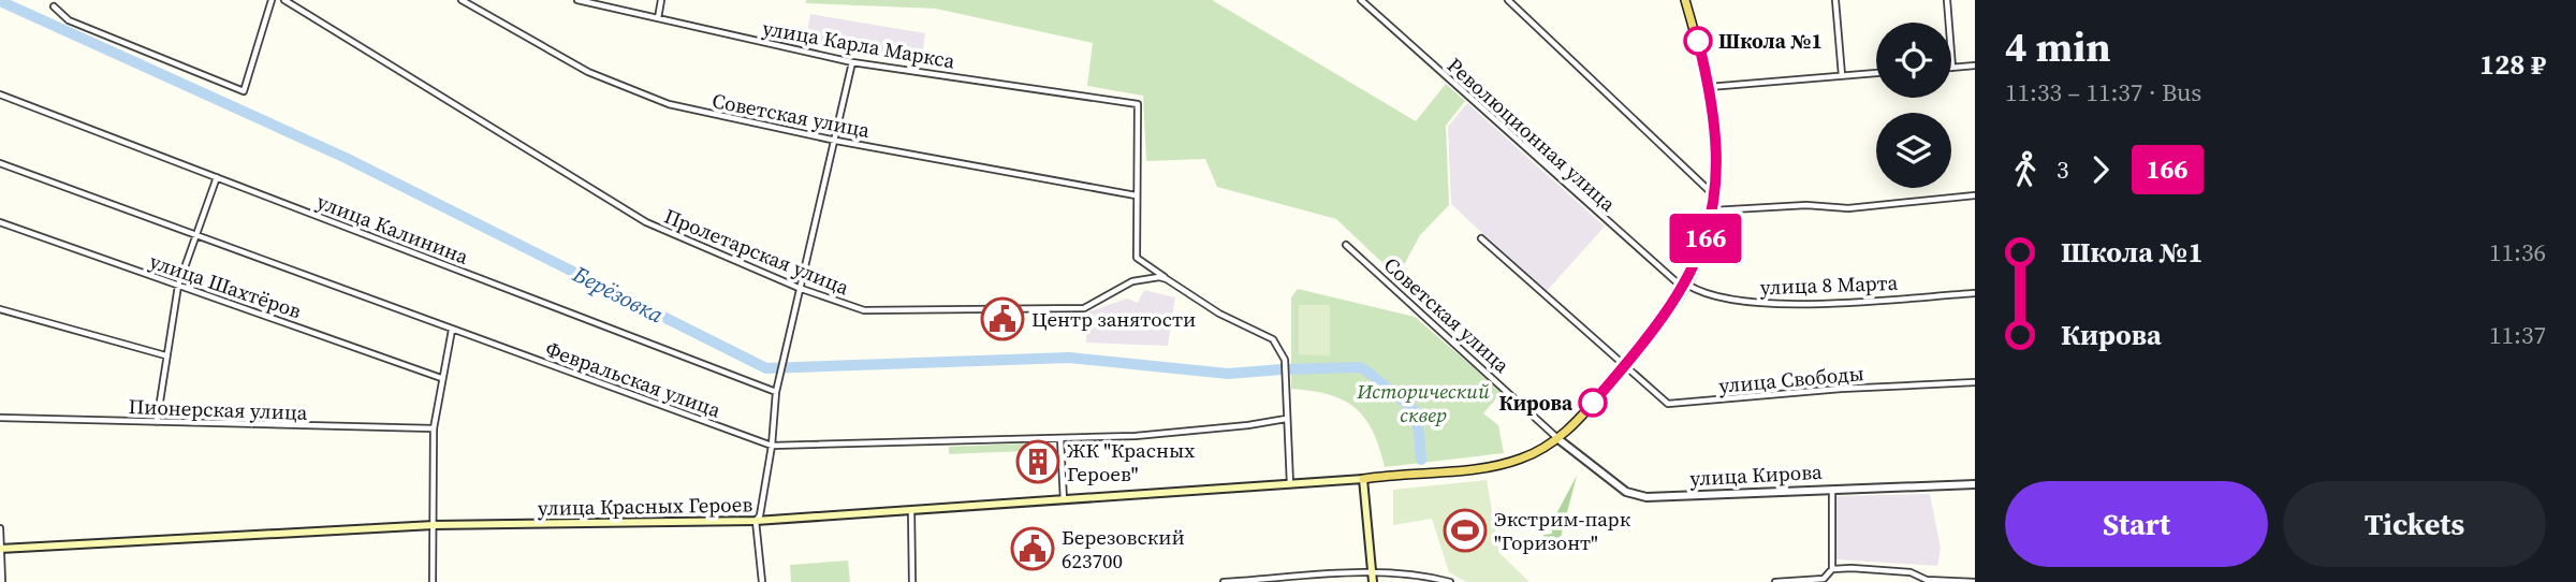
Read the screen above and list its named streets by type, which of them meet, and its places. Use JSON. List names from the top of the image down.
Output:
{
  "streets": {
    "main road": ["улица Красных Героев"],
    "street": [
      "улица Карла Маркса",
      "Советская улица",
      "Революционная улица",
      "улица Калинина",
      "Пролетарская улица",
      "улица 8 Марта",
      "улица Шахтёров",
      "Февральская улица",
      "улица Свободы",
      "Пионерская улица",
      "улица Кирова"
    ]
  },
  "crossings": [
    ["улица Карла Маркса", "Советская улица"],
    ["Советская улица", "улица Кирова"],
    ["Революционная улица", "улица 8 Марта"]
  ],
  "water": ["Берёзовка"],
  "parks": ["Исторический сквер"],
  "places": {
    "other": ["Школа №1", "Кирова"],
    "public building": ["Центр занятости", "Березовский 623700"],
    "building": ["ЖК \"Красных Героев\""],
    "sports": ["Экстрим-парк \"Горизонт\""]
  },
  "lines": ["bus line 166"],
  "page": {
    "on_map": "166",
    "heading": ["4 min", "11:33 – 11:37 · Bus", "128 ₽"],
    "legs": ["3", "166"],
    "list": [
      {
        "name": "Школа №1",
        "value": "11:36"
      },
      {
        "name": "Кирова",
        "value": "11:37"
      }
    ],
    "buttons": ["Start", "Tickets"]
  }
}
